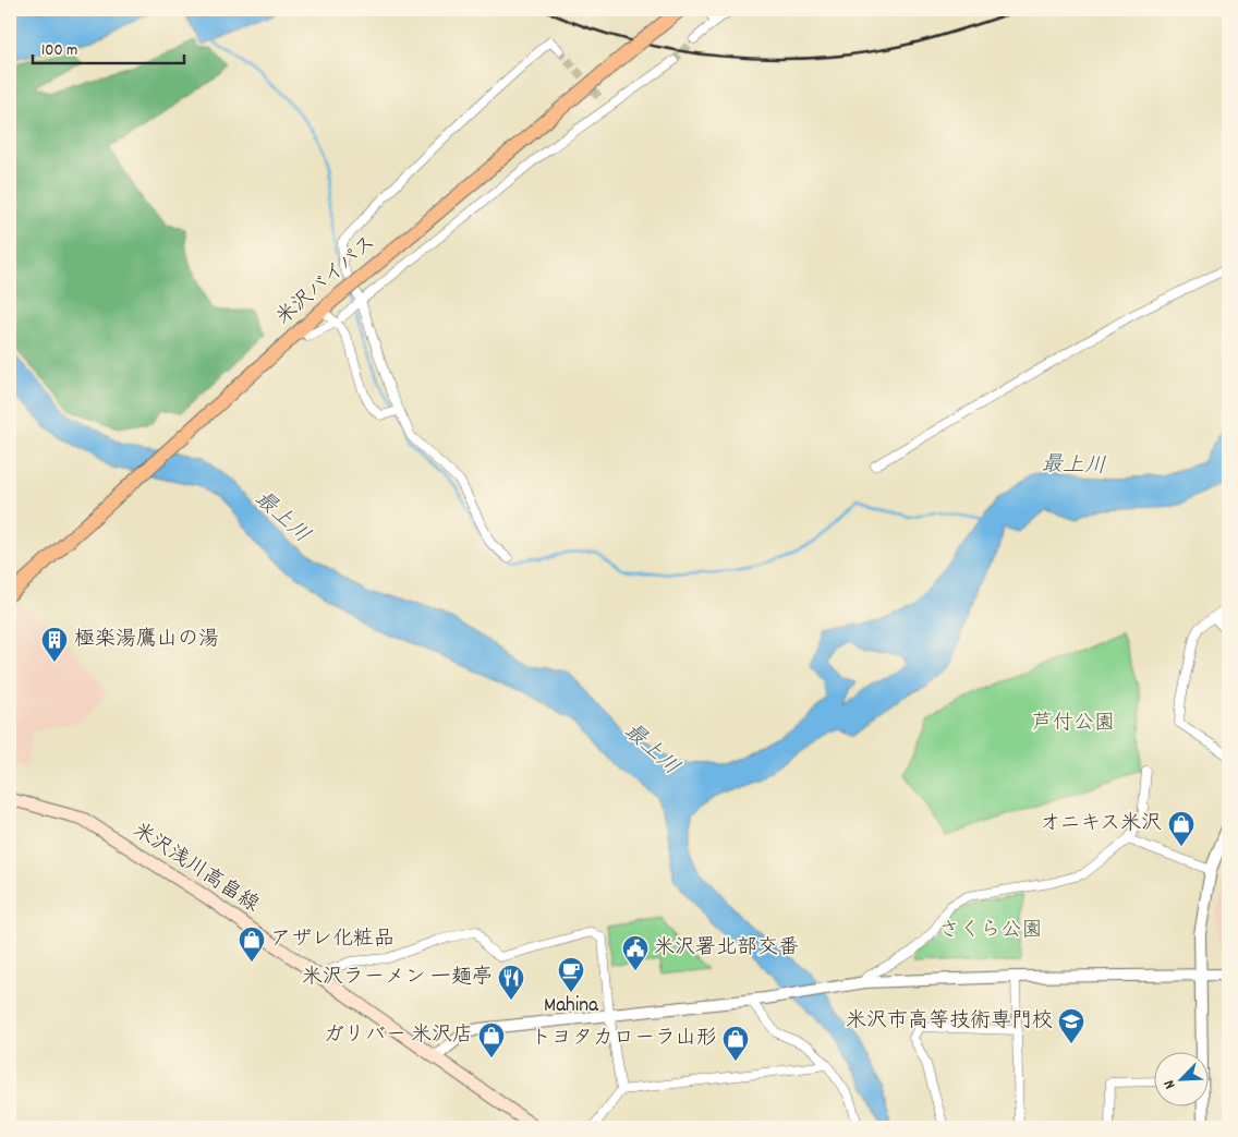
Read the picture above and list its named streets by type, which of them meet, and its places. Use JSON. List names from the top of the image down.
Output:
{
  "streets": {
    "highway": ["米沢バイパス"],
    "main road": ["米沢浅川高畠線"]
  },
  "water": ["最上川"],
  "parks": ["芦付公園", "さくら公園"],
  "places": {
    "building": ["極楽湯鷹山の湯"],
    "shop": [
      "オニキス米沢",
      "アザレ化粧品",
      "ガリバー 米沢店",
      "トヨタカローラ山形"
    ],
    "public building": ["米沢署北部交番"],
    "cafe": ["Mahina"],
    "restaurant": ["米沢ラーメン 一麺亭"],
    "school or university": ["米沢市高等技術専門校"]
  },
  "scale_bar": "100 m",
  "north": "bottom left"
}
